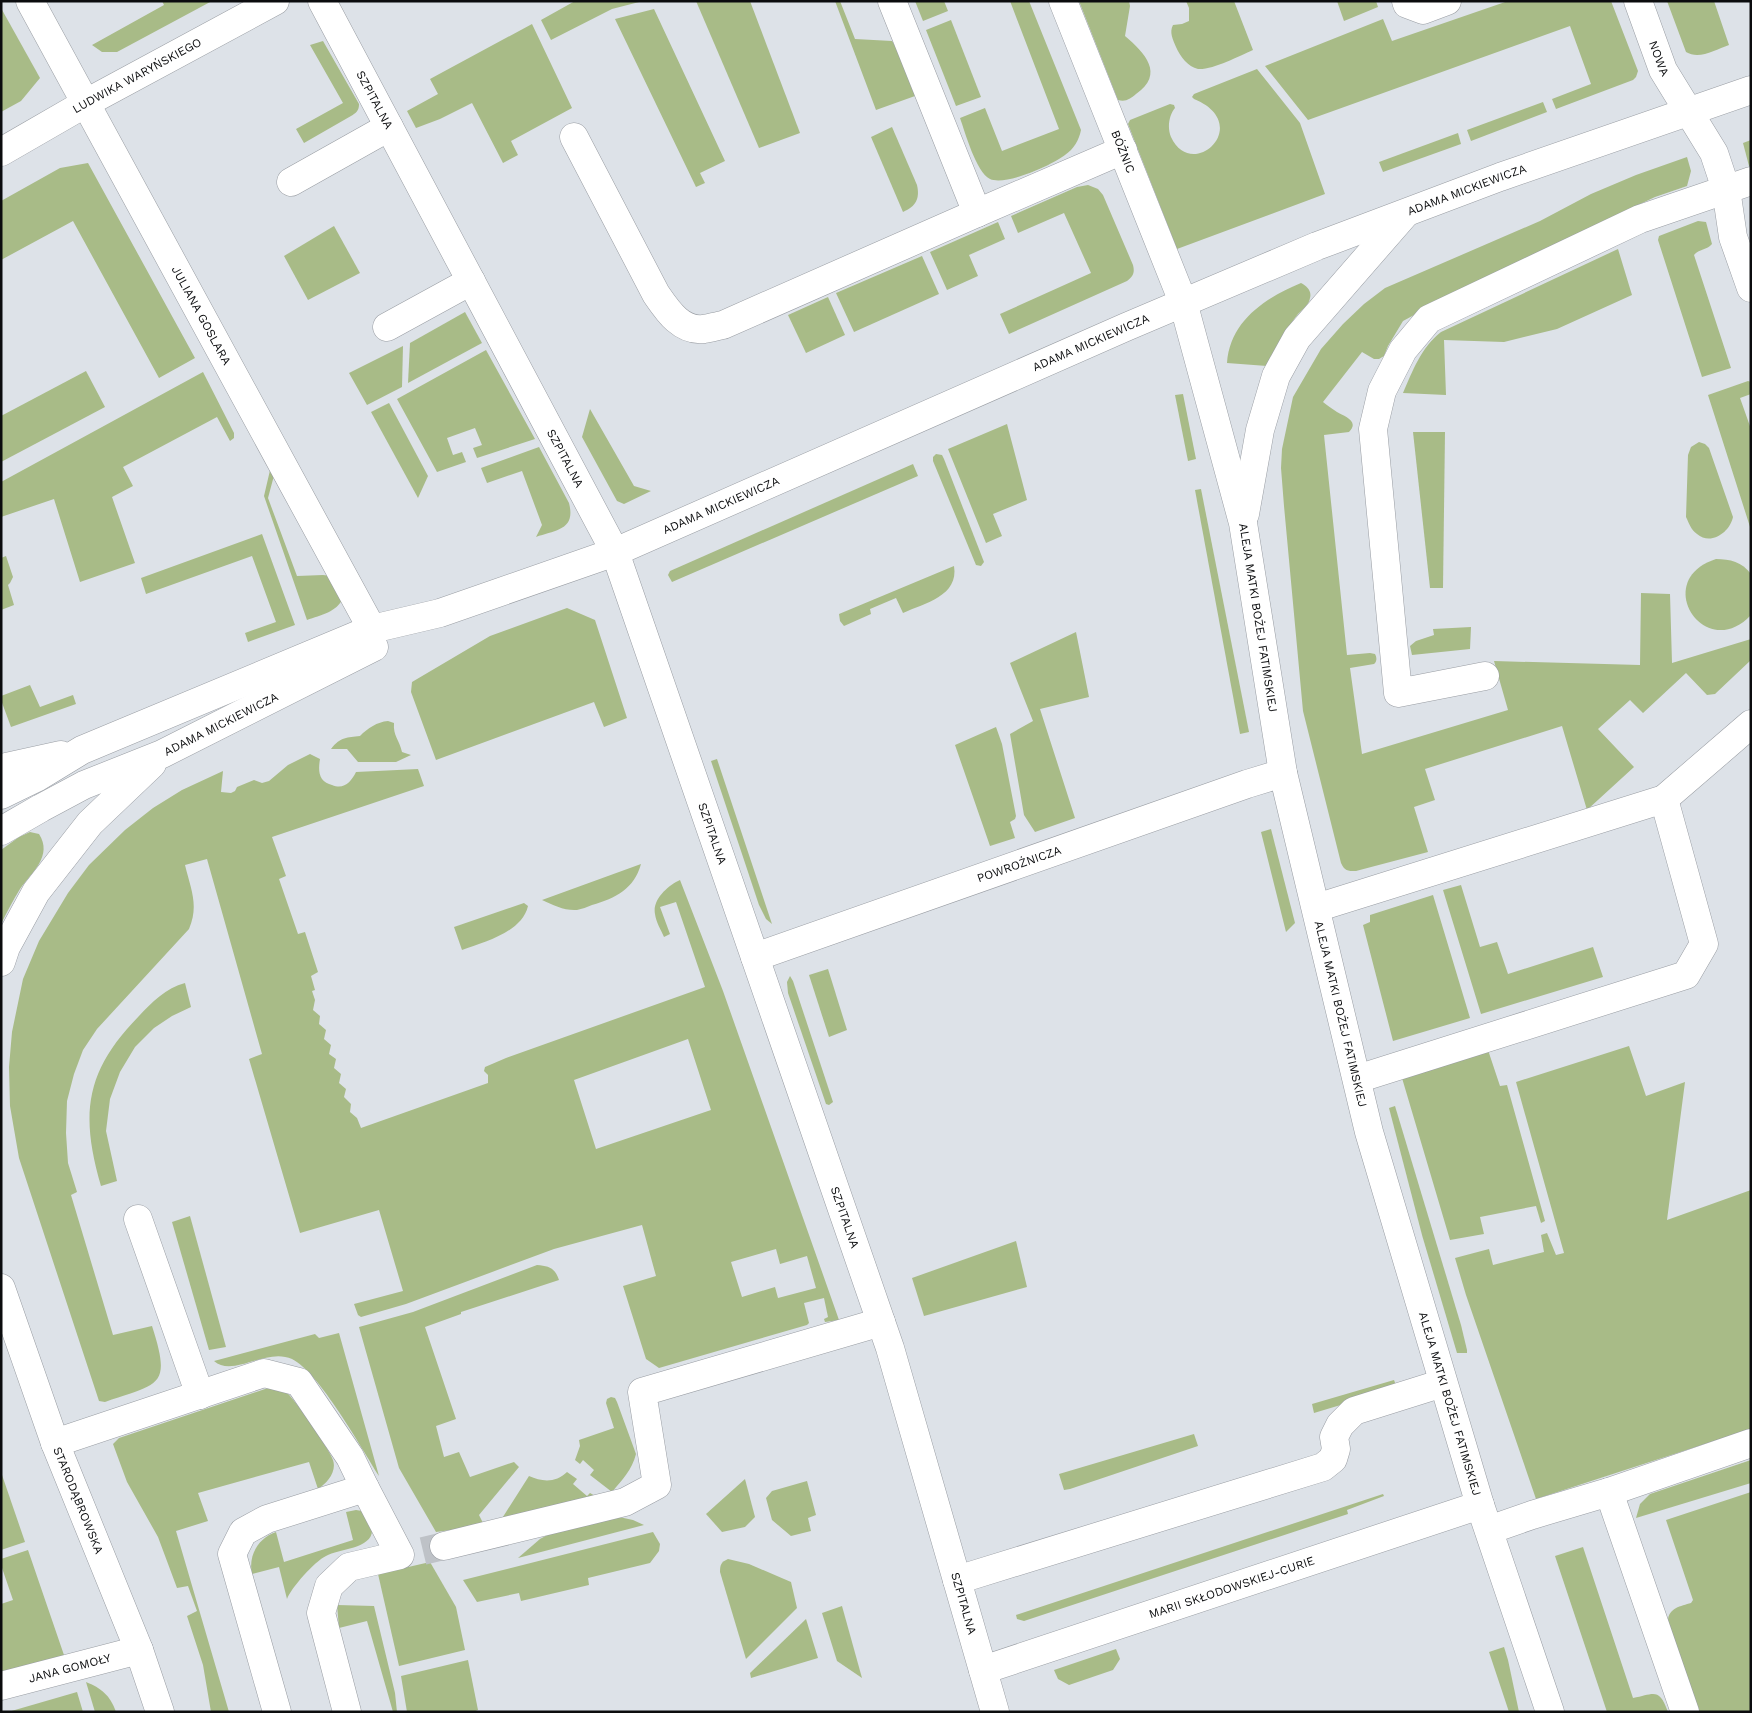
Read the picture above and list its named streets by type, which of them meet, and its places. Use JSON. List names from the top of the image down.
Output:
{
  "streets": {
    "street": [
      "NOWA",
      "LUDWIKA WARYŃSKIEGO",
      "SZPITALNA",
      "BÓŻNIC",
      "ADAMA MICKIEWICZA",
      "JULIANA GOSLARA",
      "ALEJA MATKI BOŻEJ FATIMSKIEJ",
      "POWROŹNICZA",
      "STARODĄBROWSKA",
      "MARII SKŁODOWSKIEJ-CURIE",
      "JANA GOMOŁY"
    ]
  },
  "crossings": [
    ["NOWA", "ADAMA MICKIEWICZA"],
    ["LUDWIKA WARYŃSKIEGO", "JULIANA GOSLARA"],
    ["SZPITALNA", "ADAMA MICKIEWICZA"],
    ["SZPITALNA", "POWROŹNICZA"],
    ["SZPITALNA", "MARII SKŁODOWSKIEJ-CURIE"],
    ["BÓŻNIC", "ADAMA MICKIEWICZA"],
    ["BÓŻNIC", "ALEJA MATKI BOŻEJ FATIMSKIEJ"],
    ["ADAMA MICKIEWICZA", "JULIANA GOSLARA"],
    ["ADAMA MICKIEWICZA", "ALEJA MATKI BOŻEJ FATIMSKIEJ"],
    ["ALEJA MATKI BOŻEJ FATIMSKIEJ", "POWROŹNICZA"],
    ["ALEJA MATKI BOŻEJ FATIMSKIEJ", "MARII SKŁODOWSKIEJ-CURIE"],
    ["STARODĄBROWSKA", "JANA GOMOŁY"]
  ]
}
